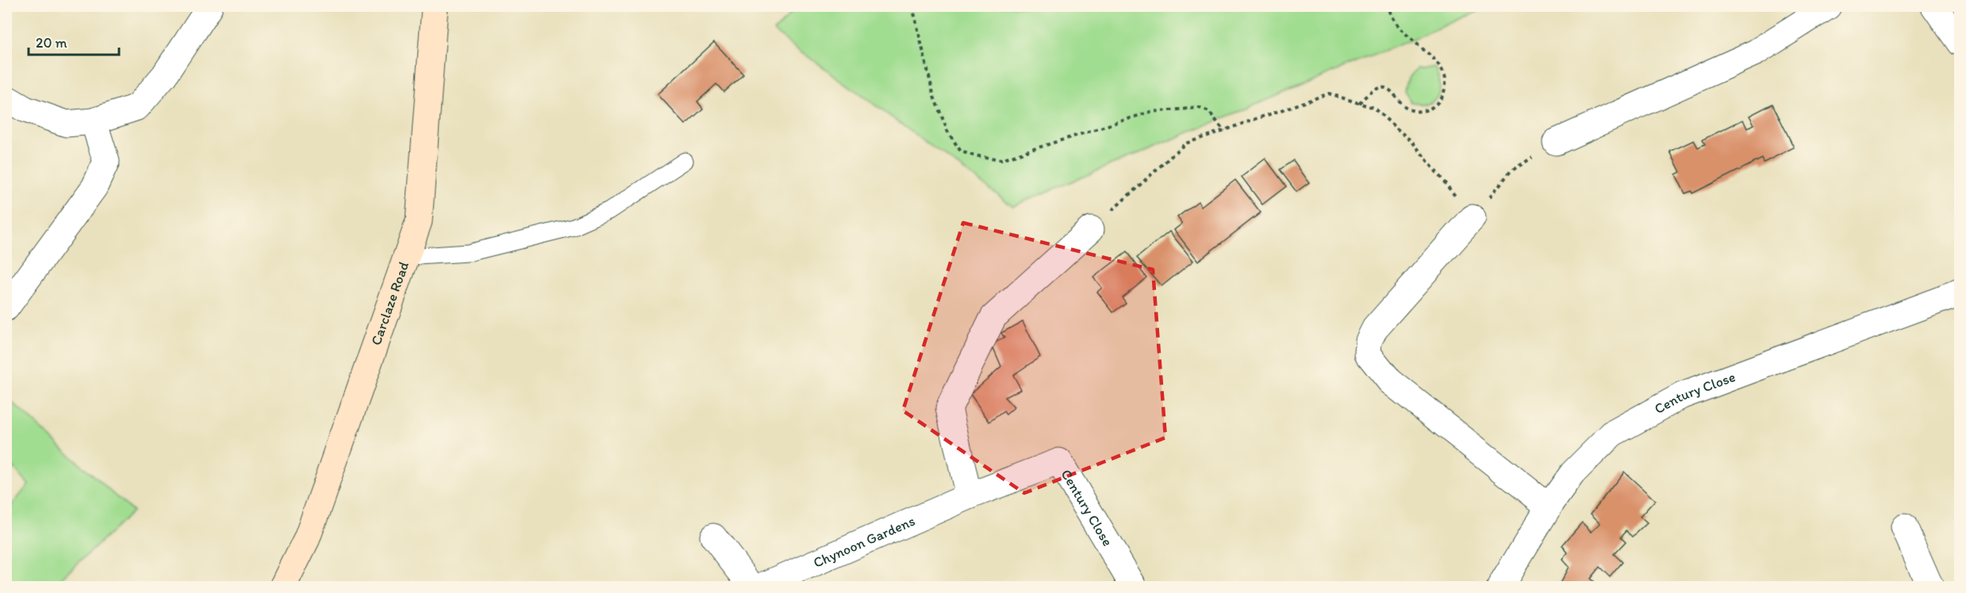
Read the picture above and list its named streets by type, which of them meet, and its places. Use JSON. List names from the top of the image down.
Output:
{
  "streets": {
    "street": ["Carclaze Road", "Century Close", "Chynoon Gardens"]
  },
  "crossings": [
    ["Century Close", "Chynoon Gardens"]
  ],
  "scale_bar": "20 m"
}
